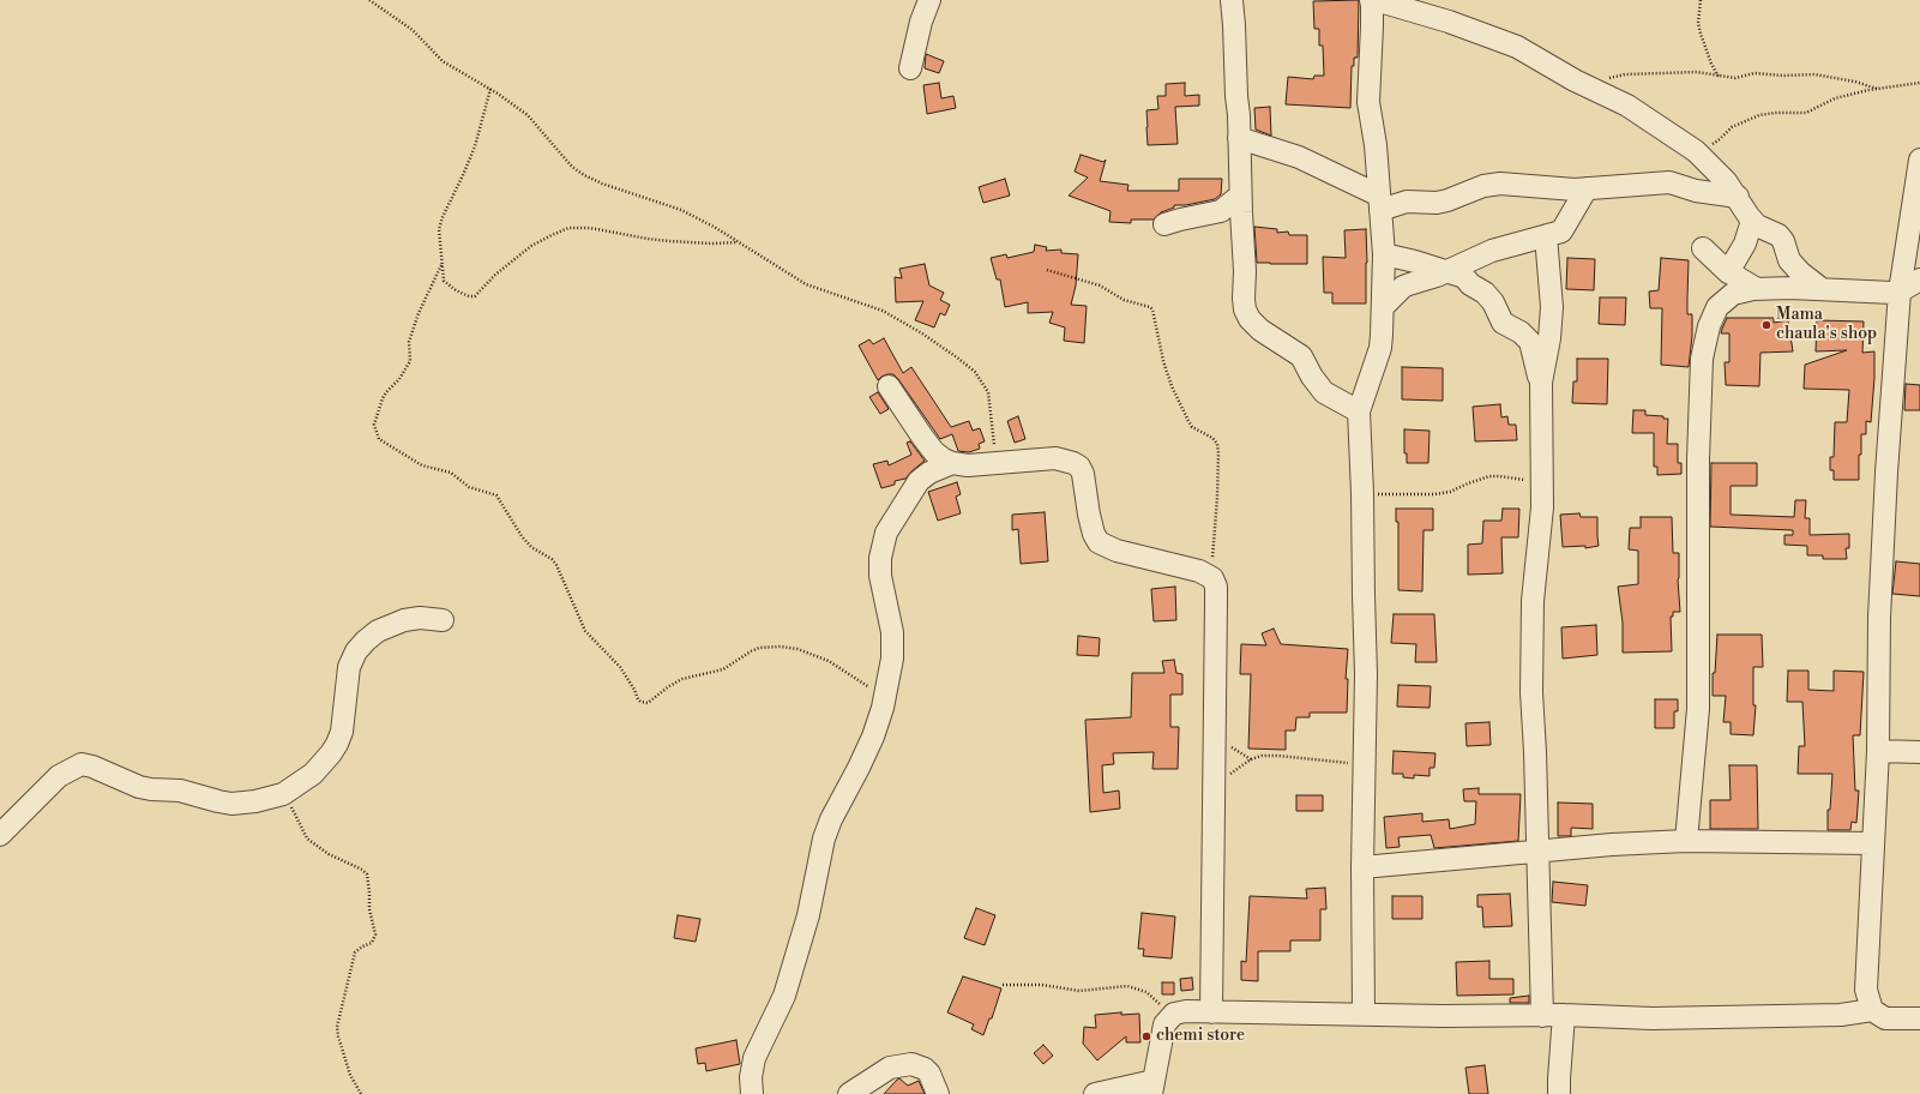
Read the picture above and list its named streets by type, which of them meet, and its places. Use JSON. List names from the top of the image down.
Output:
{
  "places": ["Mama chaula's shop", "chemi store"]
}
